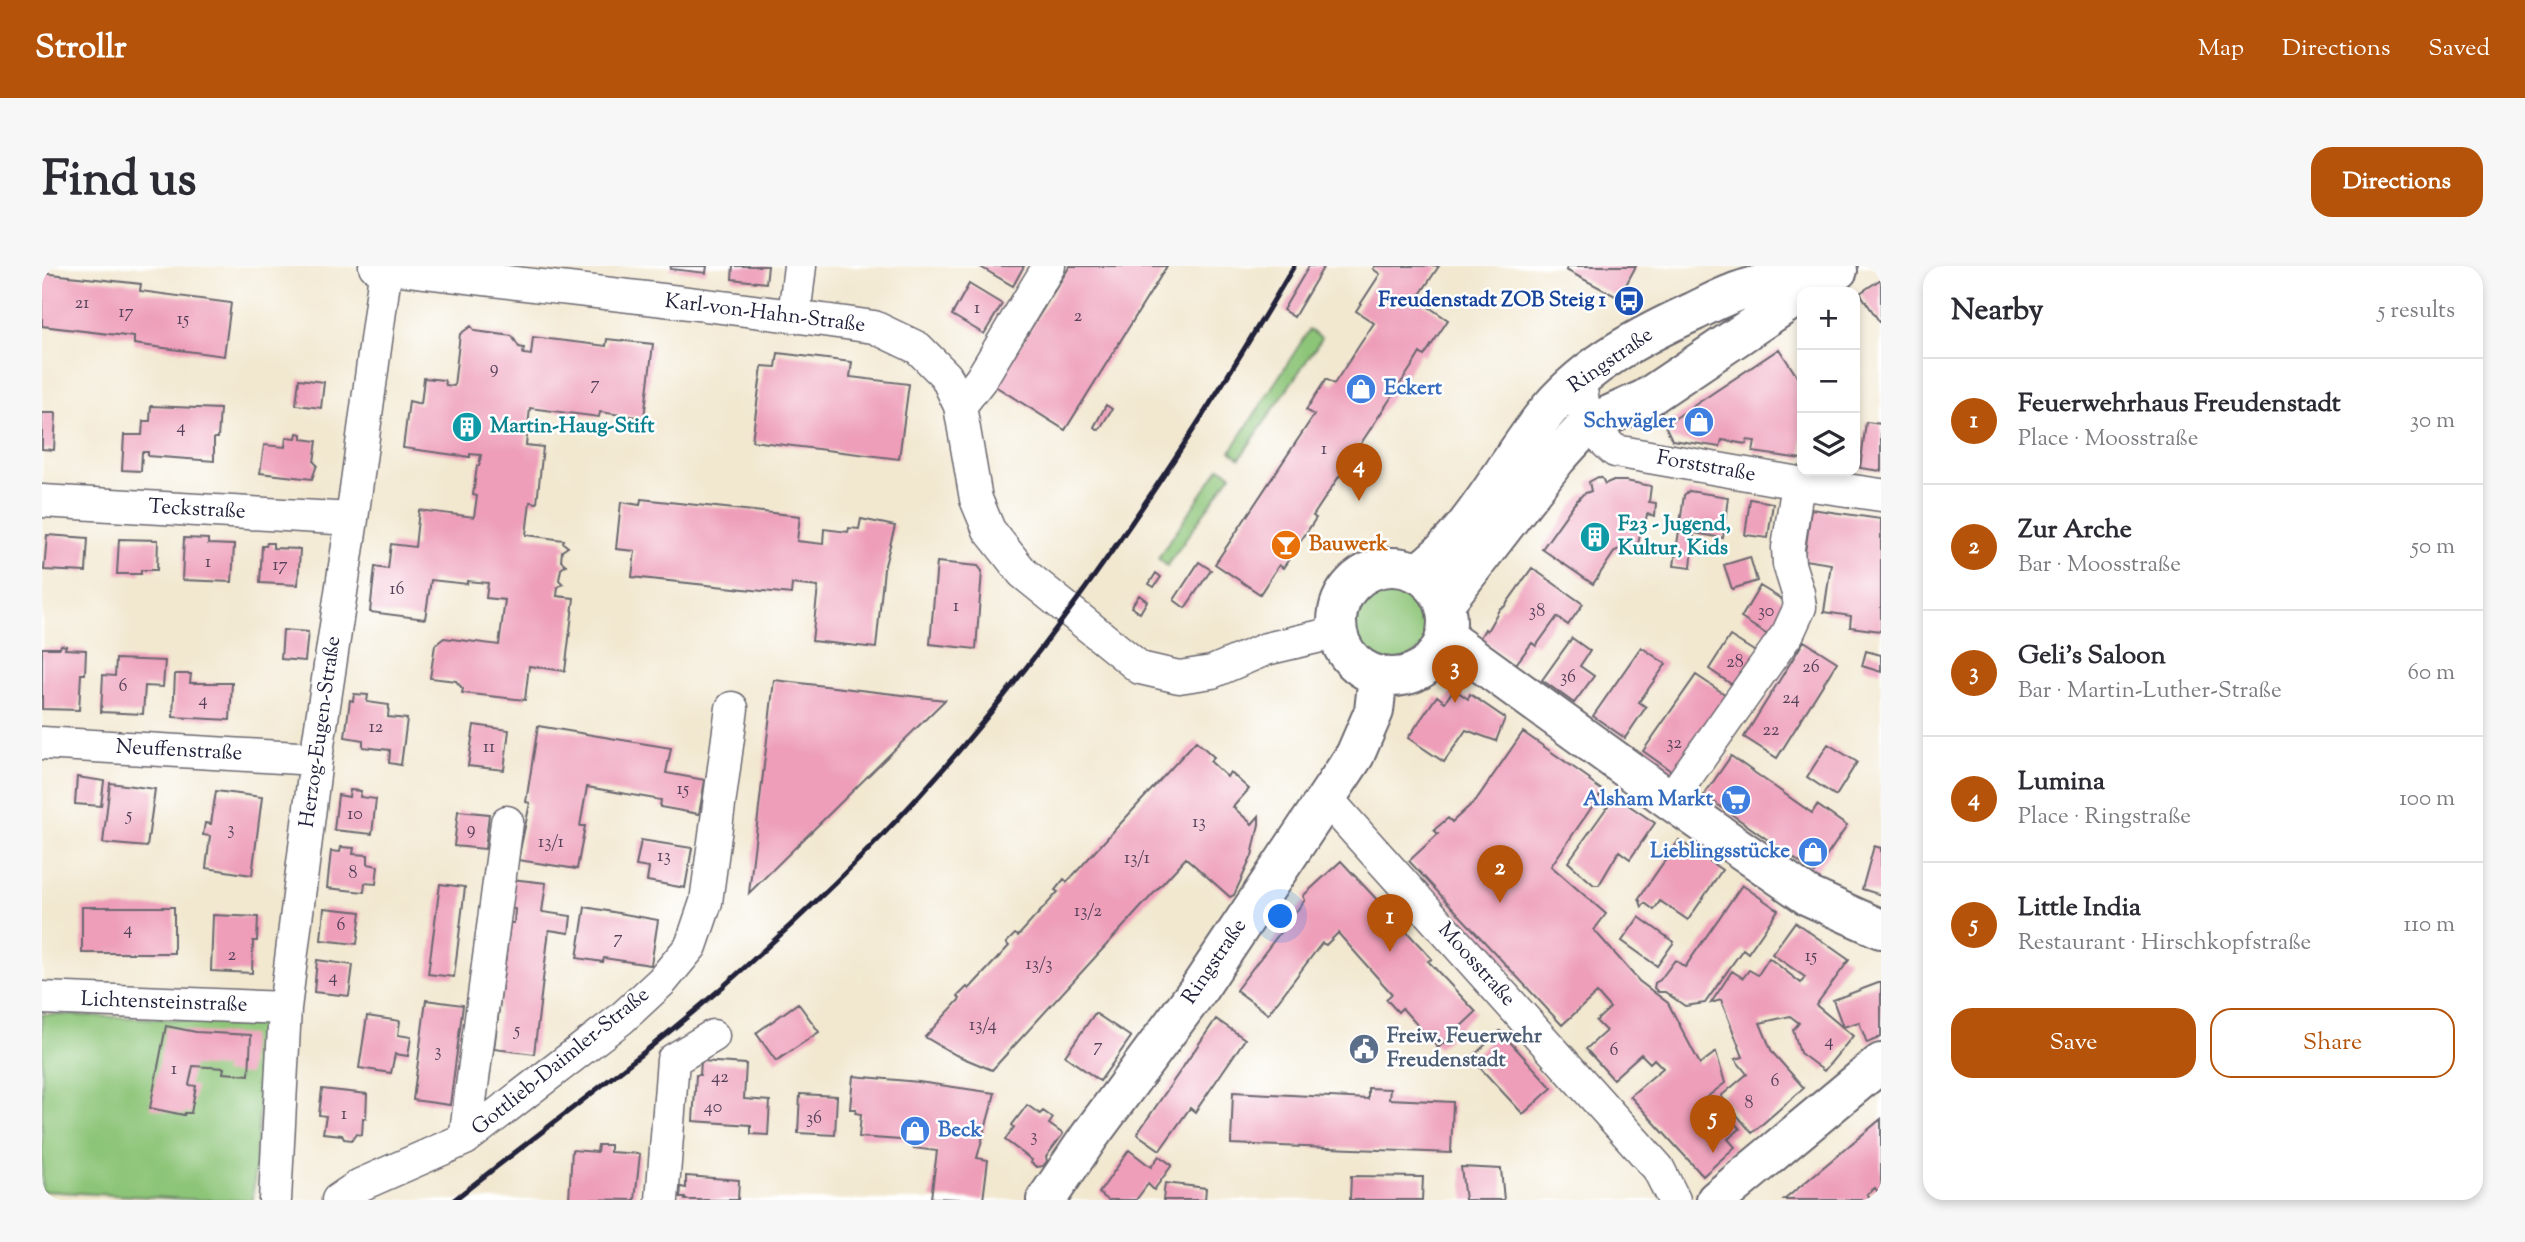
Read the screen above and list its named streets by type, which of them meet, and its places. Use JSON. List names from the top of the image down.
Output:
{
  "streets": {
    "main road": ["Ringstraße"],
    "street": [
      "Karl-von-Hahn-Straße",
      "Forststraße",
      "Teckstraße",
      "Herzog-Eugen-Straße",
      "Neuffenstraße",
      "Moosstraße",
      "Lichtensteinstraße",
      "Gottlieb-Daimler-Straße"
    ]
  },
  "crossings": [
    ["Karl-von-Hahn-Straße", "Ringstraße"],
    ["Karl-von-Hahn-Straße", "Herzog-Eugen-Straße"],
    ["Ringstraße", "Forststraße"],
    ["Ringstraße", "Moosstraße"],
    ["Teckstraße", "Herzog-Eugen-Straße"],
    ["Herzog-Eugen-Straße", "Neuffenstraße"],
    ["Herzog-Eugen-Straße", "Lichtensteinstraße"]
  ],
  "places": {
    "bus stop": ["Freudenstadt ZOB Steig 1"],
    "shop": [
      "Eckert",
      "Schwägler",
      "Lieblingsstücke",
      "Beck"
    ],
    "building": ["Martin-Haug-Stift", "F23 - Jugend, Kultur, Kids"],
    "bar": ["Bauwerk"],
    "supermarket": ["Alsham Markt"],
    "public building": ["Freiw. Feuerwehr Freudenstadt"]
  },
  "house_numbers": [
    "21",
    "1",
    "17",
    "2",
    "15",
    "9",
    "7",
    "4",
    "1",
    "1",
    "17",
    "16",
    "1",
    "38",
    "30",
    "28",
    "26",
    "36",
    "6",
    "24",
    "4",
    "12",
    "22",
    "32",
    "11",
    "15",
    "10",
    "5",
    "13",
    "3",
    "9",
    "13/1",
    "13",
    "13/1",
    "8",
    "13/2",
    "6",
    "4",
    "7",
    "2",
    "15",
    "13/3",
    "4",
    "13/4",
    "5",
    "4",
    "7",
    "6",
    "3",
    "1",
    "42",
    "6",
    "8",
    "40",
    "1",
    "36",
    "3"
  ],
  "page": {
    "header": "Strollr",
    "nav": ["Map", "Directions", "Saved"],
    "title": "Find us",
    "buttons": [
      "Directions",
      ["Save", "Share"]
    ],
    "heading": ["Nearby", "5 results"],
    "map_buttons": ["+", "−"],
    "list": [
      {
        "mark": "1",
        "name": "Feuerwehrhaus Freudenstadt",
        "note": "Place · Moosstraße",
        "value": "30 m"
      },
      {
        "mark": "2",
        "name": "Zur Arche",
        "note": "Bar · Moosstraße",
        "value": "50 m"
      },
      {
        "mark": "3",
        "name": "Geli's Saloon",
        "note": "Bar · Martin-Luther-Straße",
        "value": "60 m"
      },
      {
        "mark": "4",
        "name": "Lumina",
        "note": "Place · Ringstraße",
        "value": "100 m"
      },
      {
        "mark": "5",
        "name": "Little India",
        "note": "Restaurant · Hirschkopfstraße",
        "value": "110 m"
      }
    ],
    "pins": [
      "4",
      "3",
      "2",
      "1",
      "5"
    ]
  }
}
